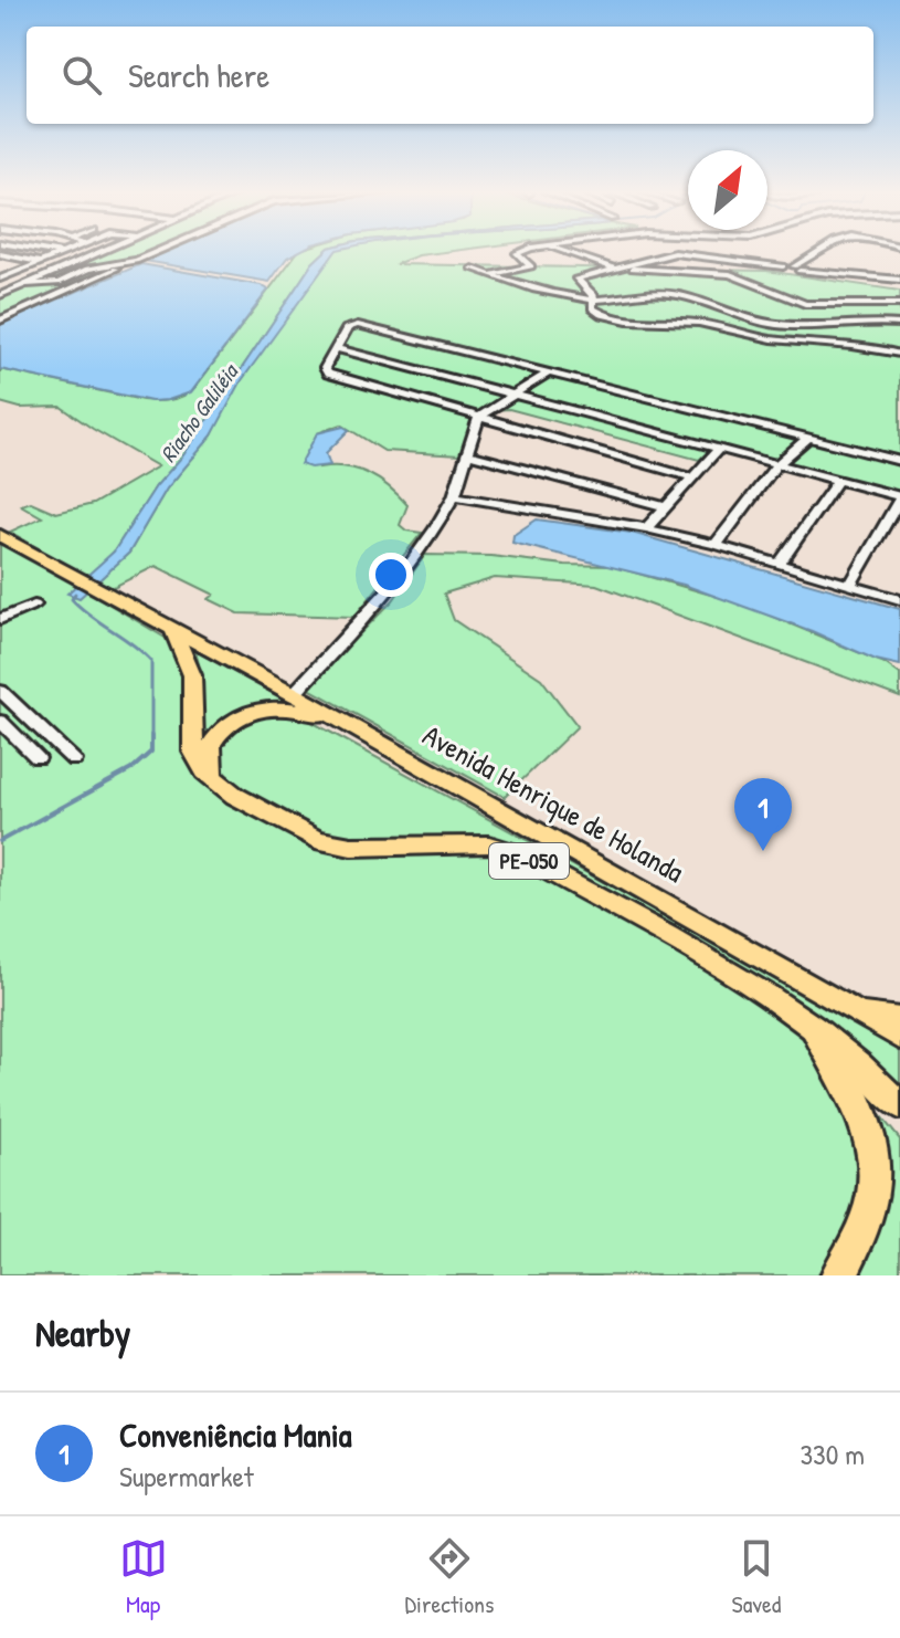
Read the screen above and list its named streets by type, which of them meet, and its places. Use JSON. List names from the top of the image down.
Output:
{
  "streets": {
    "main road": ["Avenida Henrique de Holanda", "PE-050"]
  },
  "crossings": [
    ["Avenida Henrique de Holanda", "PE-050"]
  ],
  "water": ["Riacho Galiléia"],
  "north": "top right",
  "page": {
    "search": "Search here",
    "pins": "1",
    "heading": "Nearby",
    "list": [
      {
        "mark": "1",
        "name": "Conveniência Mania",
        "note": "Supermarket",
        "value": "330 m"
      }
    ],
    "nav": ["Map", "Directions", "Saved"]
  }
}
